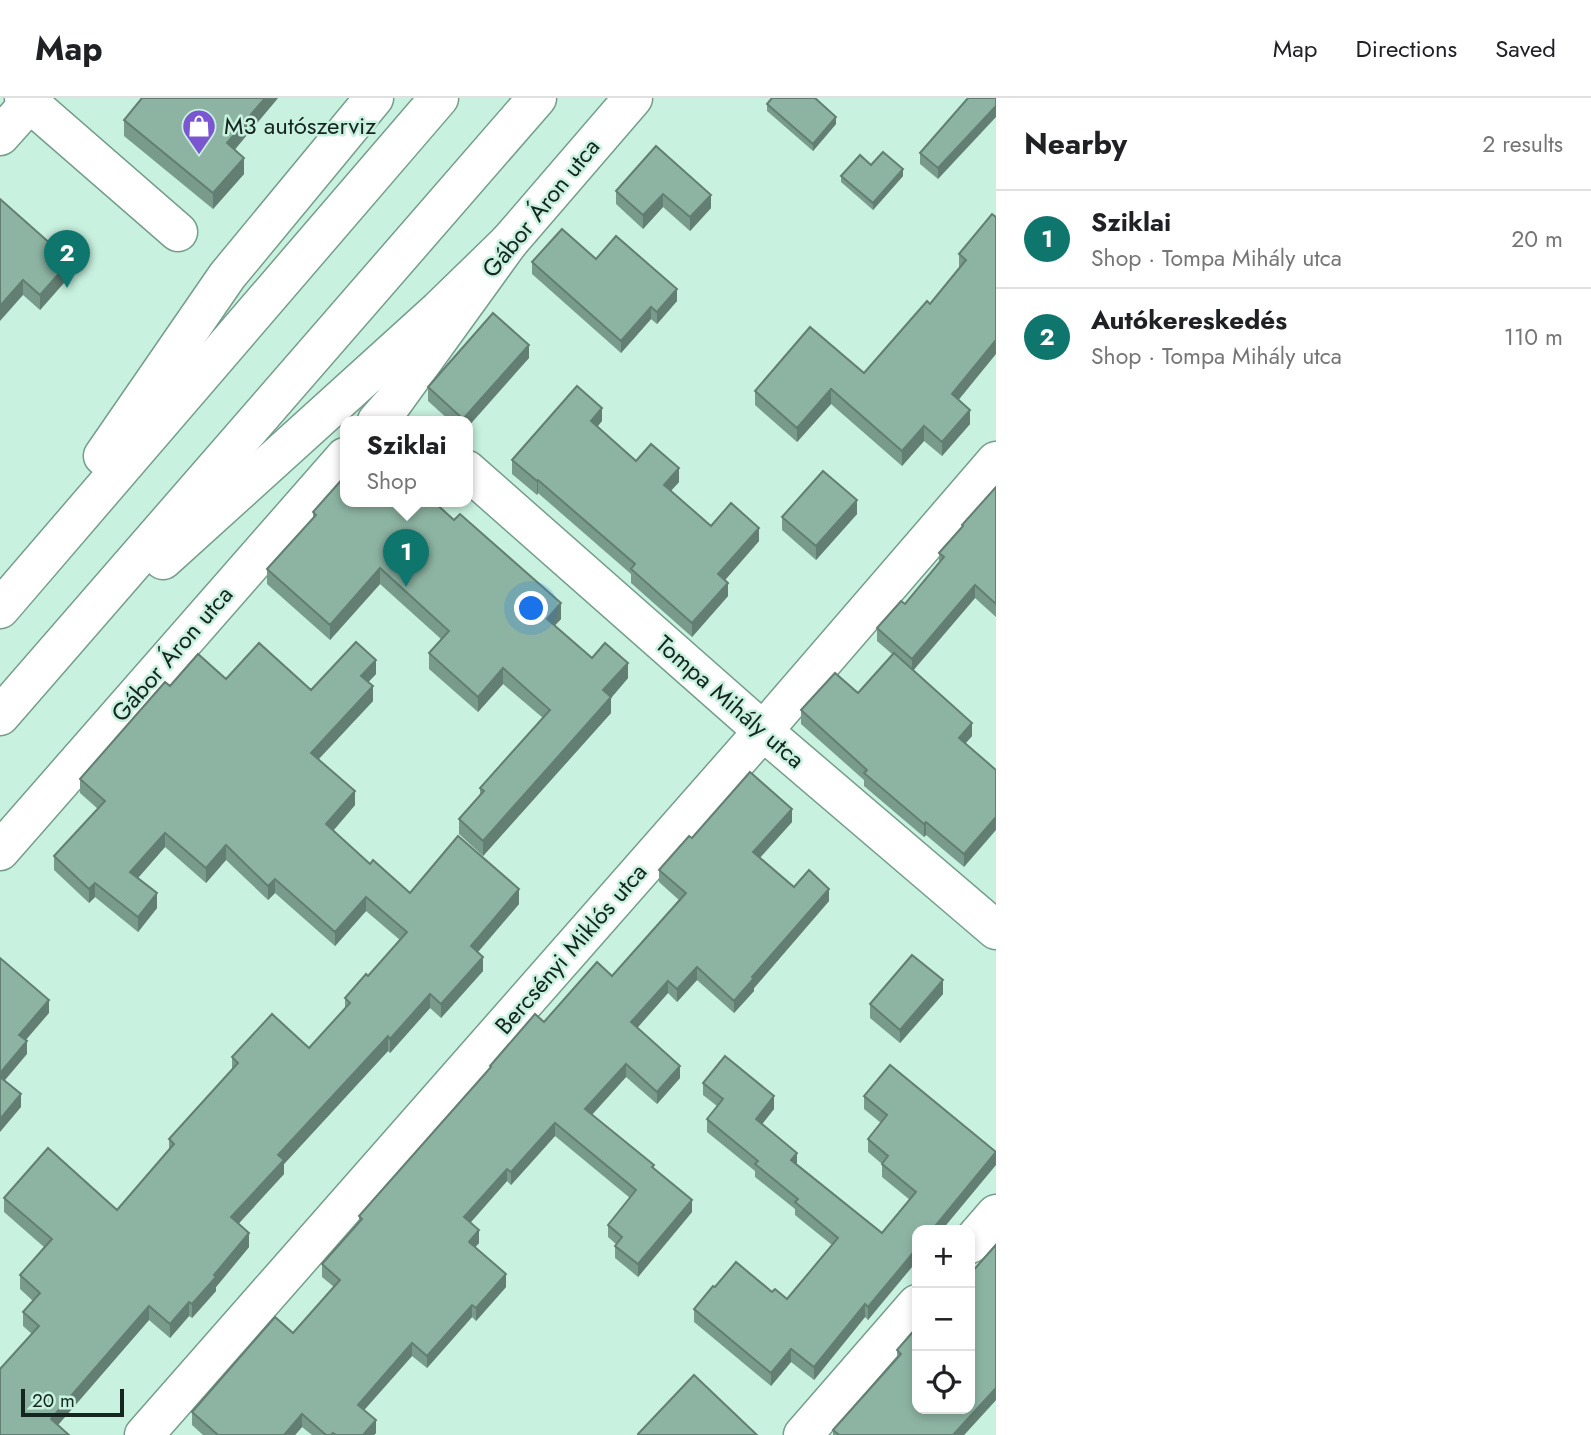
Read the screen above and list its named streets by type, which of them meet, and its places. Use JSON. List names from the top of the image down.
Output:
{
  "streets": {
    "street": ["Gábor Áron utca", "Tompa Mihály utca", "Bercsényi Miklós utca"]
  },
  "crossings": [
    ["Tompa Mihály utca", "Bercsényi Miklós utca"]
  ],
  "places": {
    "shop": ["M3 autószerviz"]
  },
  "scale_bar": "20 m",
  "page": {
    "header": "Map",
    "nav": ["Map", "Directions", "Saved"],
    "heading": ["Nearby", "2 results"],
    "list": [
      {
        "mark": "1",
        "name": "Sziklai",
        "note": "Shop · Tompa Mihály utca",
        "value": "20 m"
      },
      {
        "mark": "2",
        "name": "Autókereskedés",
        "note": "Shop · Tompa Mihály utca",
        "value": "110 m"
      }
    ],
    "pins": ["2", "1"],
    "popup": ["Sziklai", "Shop"],
    "map_buttons": ["+", "−"],
    "scale": "20 m"
  }
}
